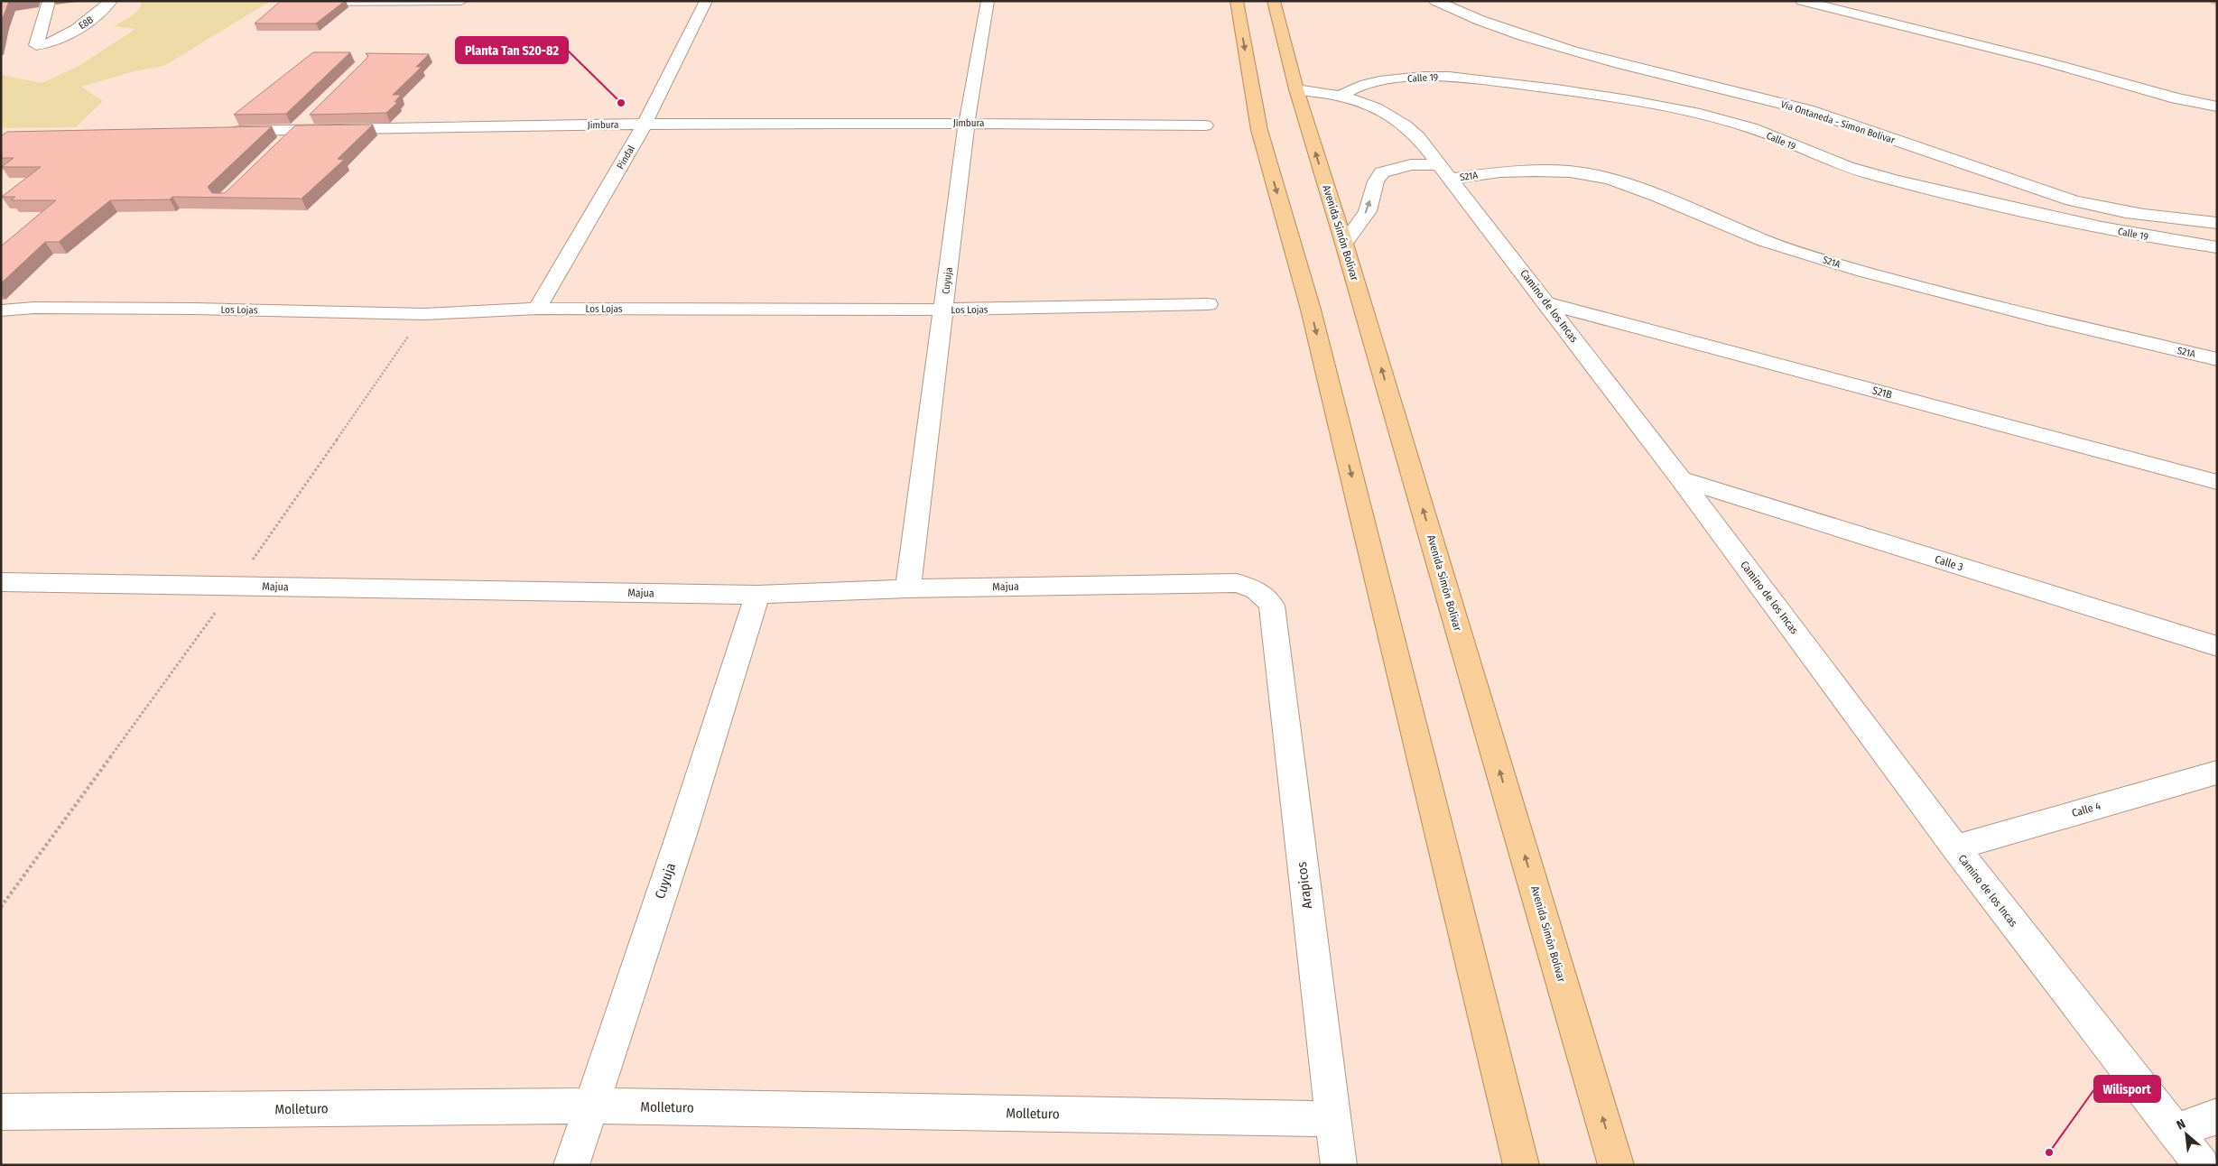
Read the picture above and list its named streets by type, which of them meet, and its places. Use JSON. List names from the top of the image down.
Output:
{
  "streets": {
    "highway": ["Avenida Simón Bolívar"],
    "street": [
      "E8B",
      "Calle 19",
      "Via Ontaneda - Simon Bolivar",
      "Jimbura",
      "Pindal",
      "S21A",
      "Cuyuja",
      "Camino de los Incas",
      "Los Lojas",
      "S21B",
      "Calle 3",
      "Majua",
      "Calle 4",
      "Arapicos",
      "Molleturo"
    ]
  },
  "crossings": [
    ["Calle 19", "Camino de los Incas"],
    ["Jimbura", "Pindal"],
    ["Jimbura", "Cuyuja"],
    ["Pindal", "Los Lojas"],
    ["S21A", "Avenida Simón Bolívar"],
    ["S21A", "Camino de los Incas"],
    ["Avenida Simón Bolívar", "Camino de los Incas"],
    ["Cuyuja", "Los Lojas"],
    ["Cuyuja", "Majua"],
    ["Cuyuja", "Molleturo"],
    ["Camino de los Incas", "S21B"],
    ["Camino de los Incas", "Calle 3"],
    ["Camino de los Incas", "Calle 4"],
    ["Majua", "Arapicos"],
    ["Arapicos", "Molleturo"]
  ],
  "places": ["Planta Tan S20-82", "Wilisport"],
  "north": "top left"
}
